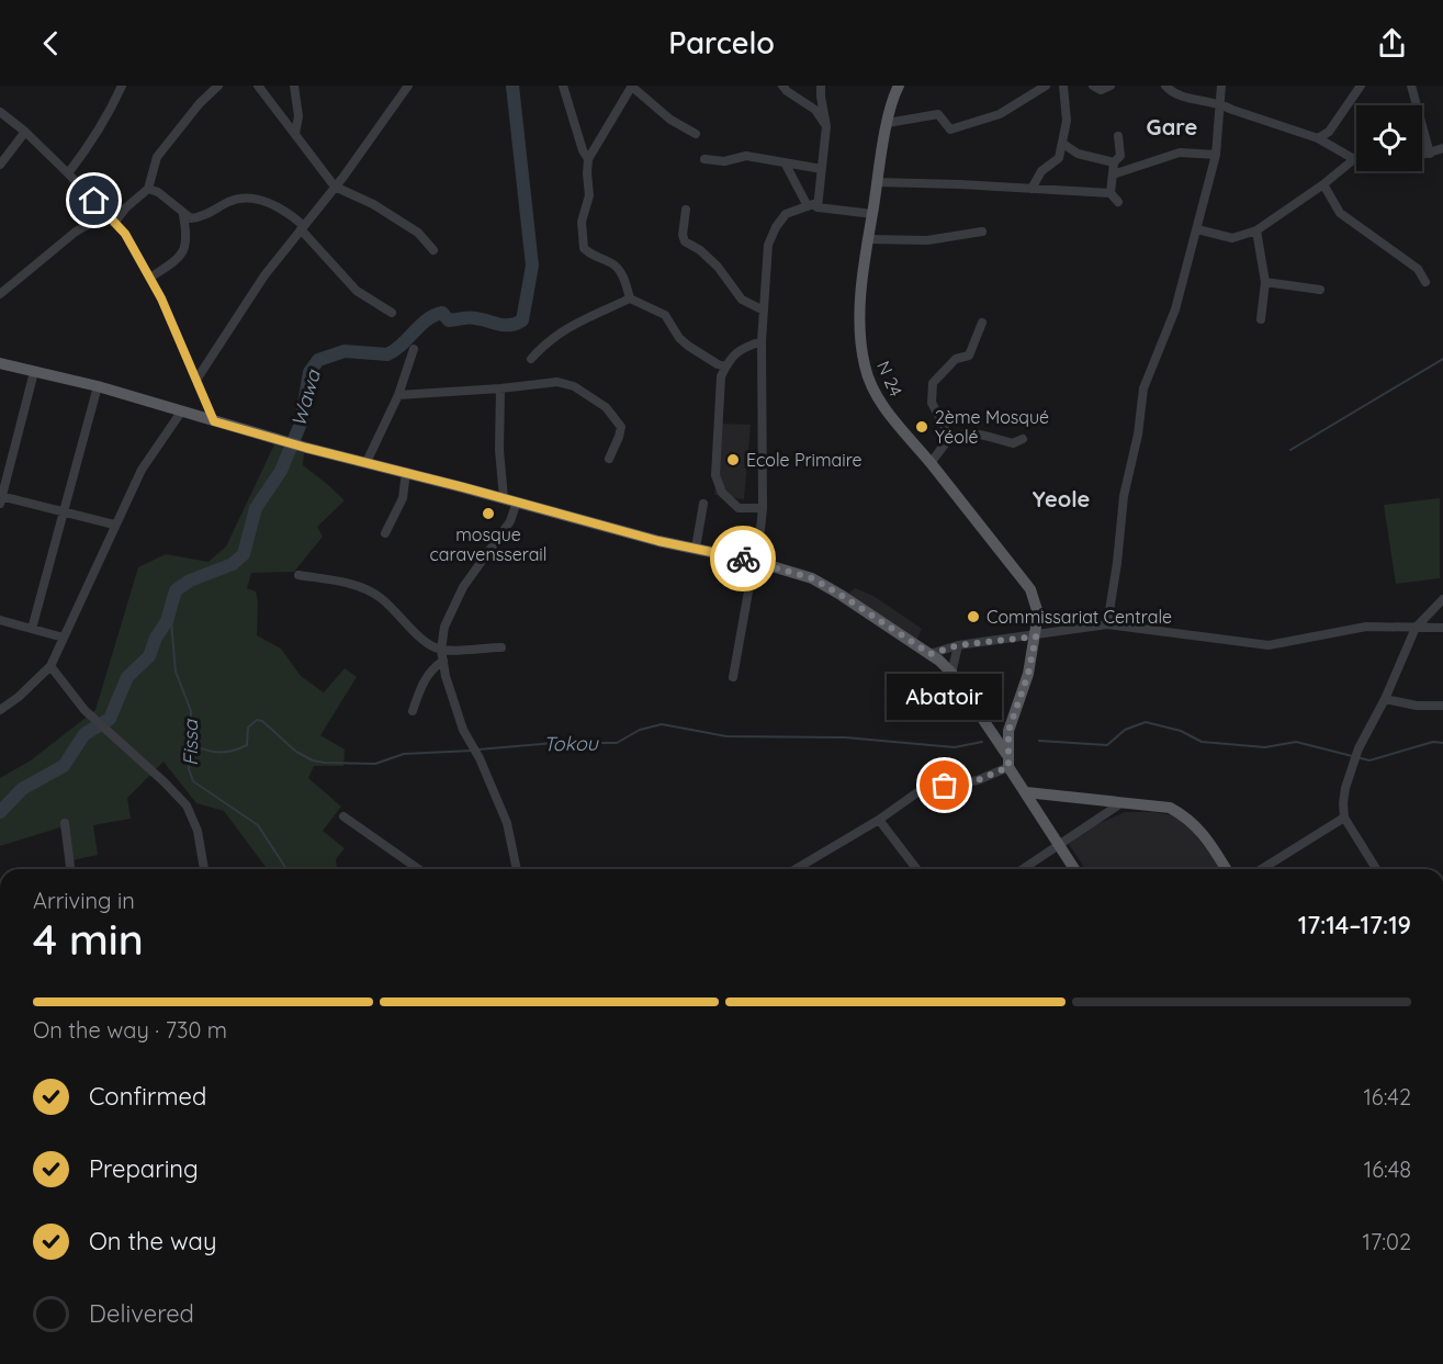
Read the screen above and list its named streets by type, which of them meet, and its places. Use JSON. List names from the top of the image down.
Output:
{
  "streets": {
    "main road": ["N 24"]
  },
  "districts": ["Gare", "Yeole"],
  "water": ["Wawa", "Fissa", "Tokou"],
  "places": [
    "2ème Mosqué Yéolé",
    "Ecole Primaire",
    "mosque caravensserail",
    "Commissariat Centrale",
    "Abatoir"
  ],
  "page": {
    "header": "Parcelo",
    "bubble": "Abatoir",
    "heading": ["4 min", "Arriving in", "17:14–17:19"],
    "bar": "On the way · 730 m",
    "list": [
      ["Confirmed", "16:42"],
      ["Preparing", "16:48"],
      ["On the way", "17:02"],
      "Delivered"
    ]
  }
}
